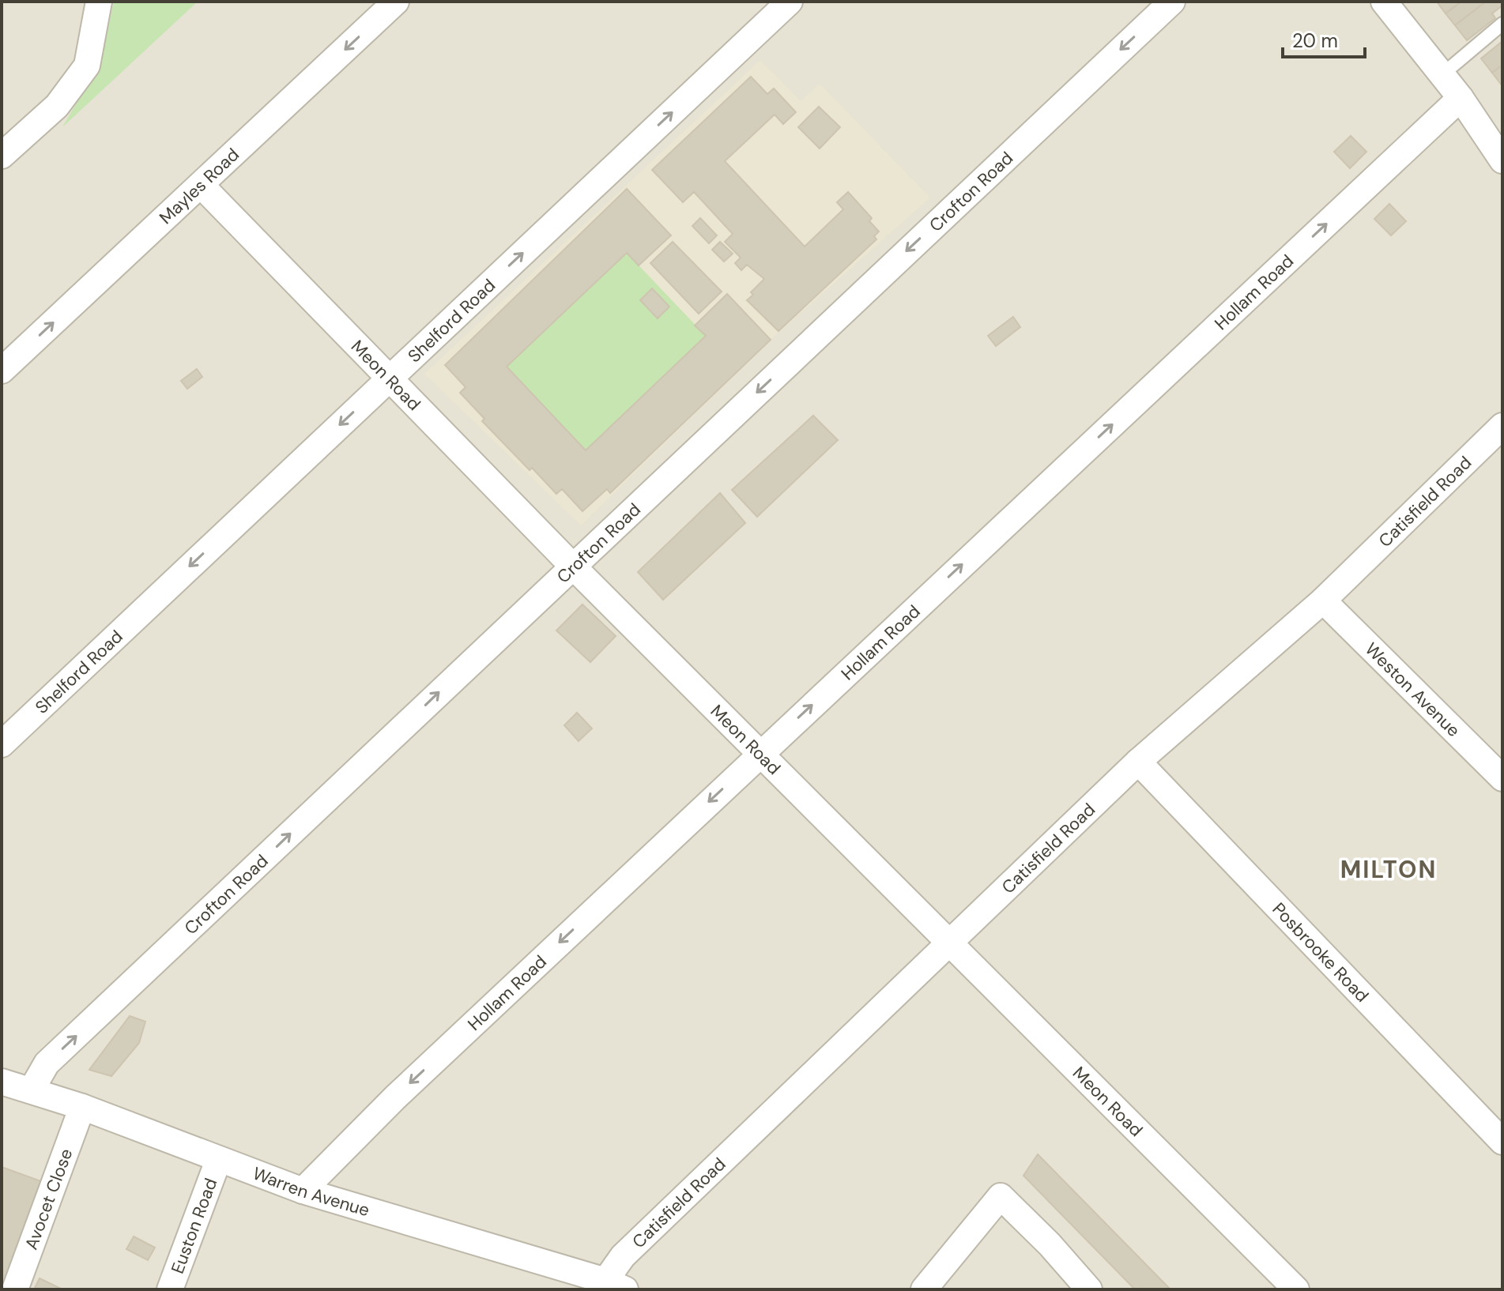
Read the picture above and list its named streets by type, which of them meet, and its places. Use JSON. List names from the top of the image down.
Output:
{
  "streets": {
    "street": [
      "Mayles Road",
      "Crofton Road",
      "Hollam Road",
      "Shelford Road",
      "Meon Road",
      "Catisfield Road",
      "Weston Avenue",
      "Posbrooke Road",
      "Warren Avenue",
      "Avocet Close",
      "Euston Road"
    ]
  },
  "crossings": [
    ["Mayles Road", "Meon Road"],
    ["Crofton Road", "Meon Road"],
    ["Crofton Road", "Warren Avenue"],
    ["Hollam Road", "Meon Road"],
    ["Hollam Road", "Warren Avenue"],
    ["Shelford Road", "Meon Road"],
    ["Meon Road", "Catisfield Road"],
    ["Catisfield Road", "Weston Avenue"],
    ["Catisfield Road", "Posbrooke Road"],
    ["Catisfield Road", "Warren Avenue"],
    ["Warren Avenue", "Avocet Close"],
    ["Warren Avenue", "Euston Road"]
  ],
  "districts": ["MILTON"],
  "scale_bar": "20 m"
}
